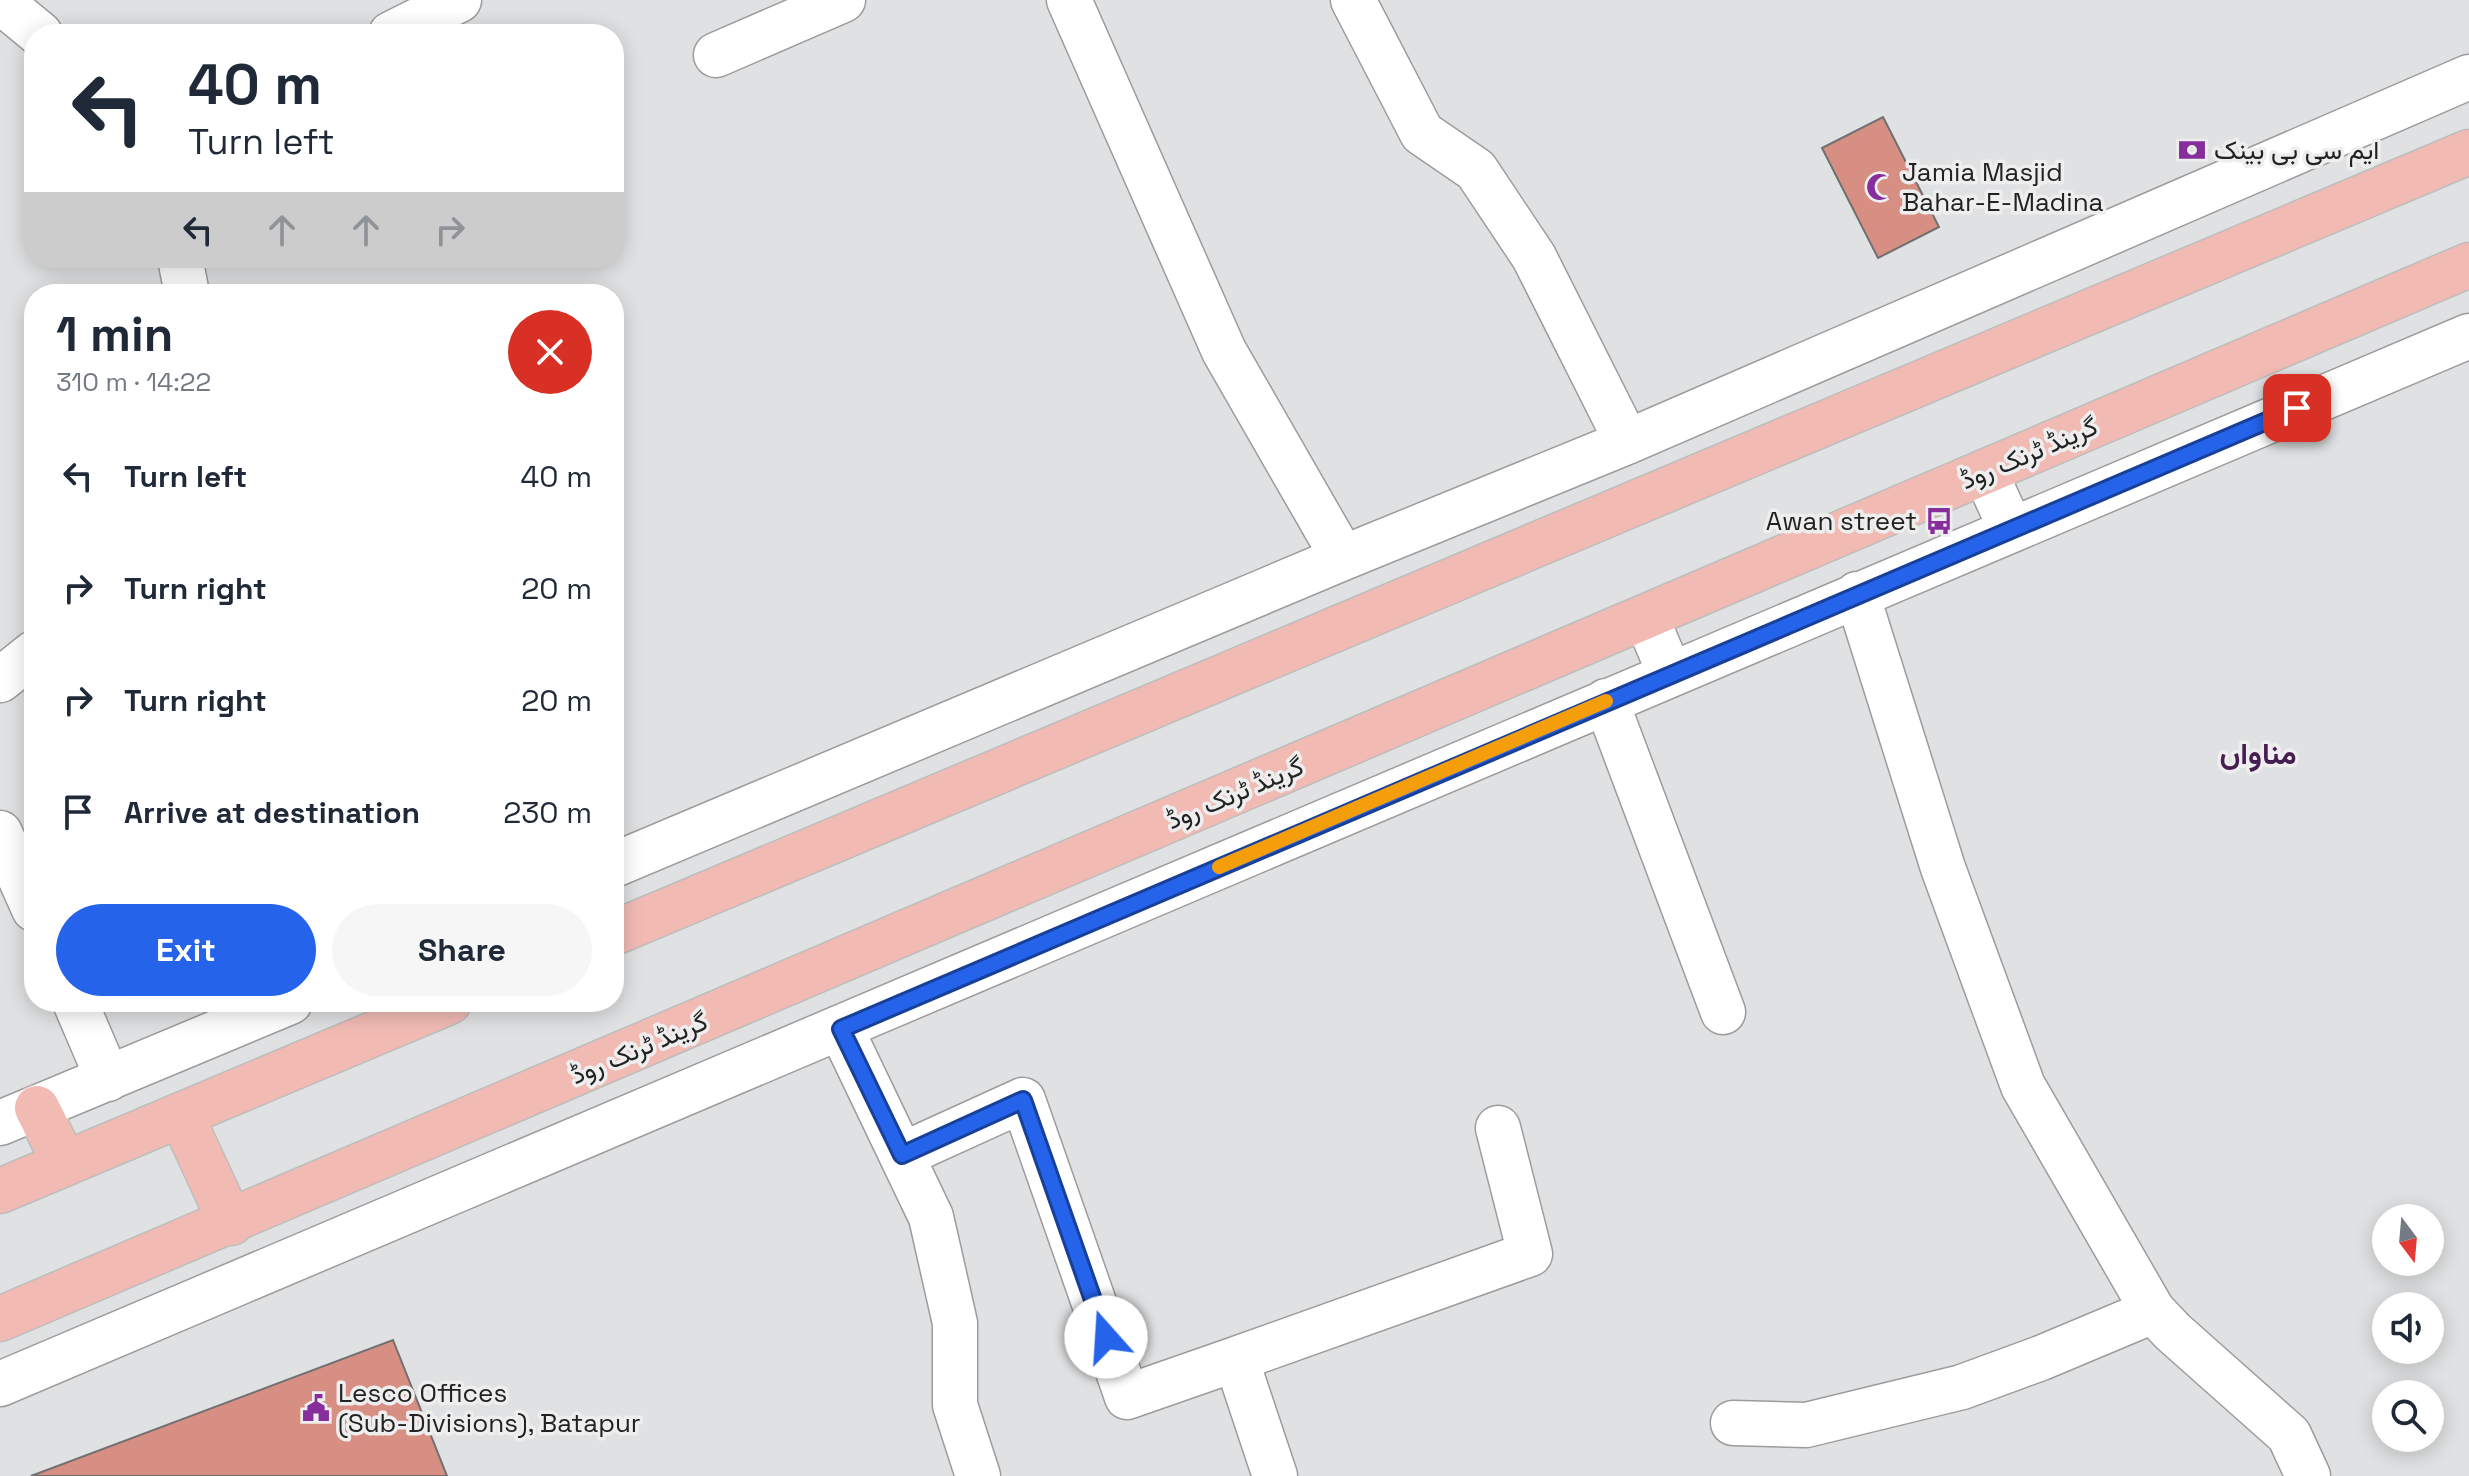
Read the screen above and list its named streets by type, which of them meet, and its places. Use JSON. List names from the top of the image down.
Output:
{
  "streets": {
    "highway": ["گرینڈ ٹرنک روڈ"]
  },
  "districts": ["مناواں"],
  "places": {
    "bank": ["ایم سی بی بینک"],
    "mosque": ["Jamia Masjid Bahar-E-Madina"],
    "bus stop": ["Awan street"],
    "public building": ["Lesco Offices (Sub-Divisions), Batapur"]
  },
  "north": "bottom",
  "page": {
    "turn": ["40 m", "Turn left"],
    "heading": ["1 min", "310 m · 14:22"],
    "list": [
      {
        "name": "Turn left",
        "value": "40 m"
      },
      {
        "name": "Turn right",
        "value": "20 m"
      },
      {
        "name": "Turn right",
        "value": "20 m"
      },
      {
        "name": "Arrive at destination",
        "value": "230 m"
      }
    ],
    "buttons": ["Exit", "Share"]
  }
}
